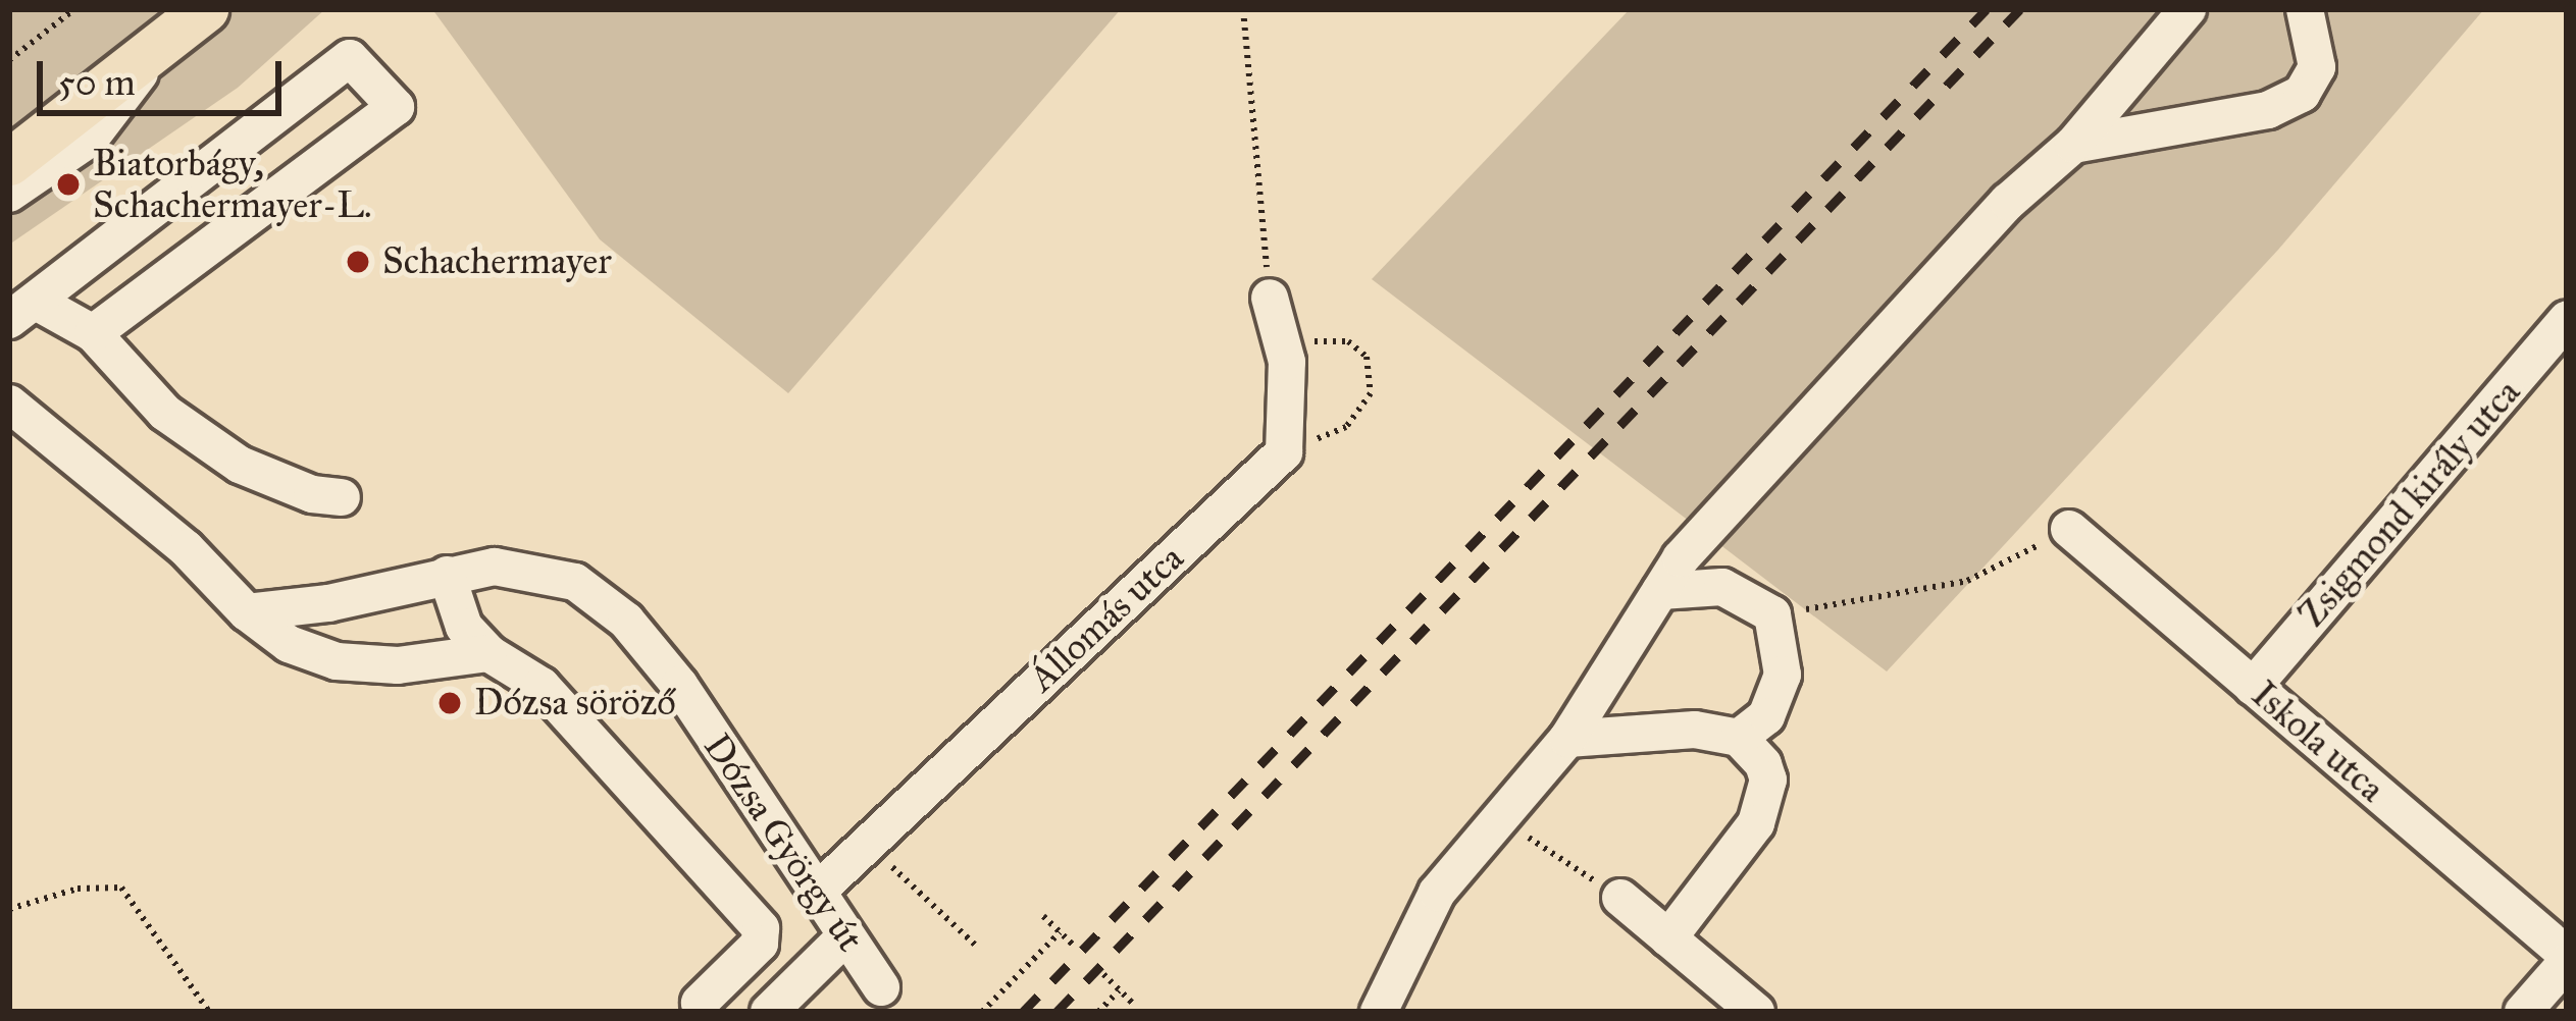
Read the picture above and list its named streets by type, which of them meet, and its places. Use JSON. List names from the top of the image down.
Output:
{
  "streets": {
    "street": [
      "Zsigmond király utca",
      "Állomás utca",
      "Iskola utca",
      "Dózsa György út"
    ]
  },
  "crossings": [
    ["Zsigmond király utca", "Iskola utca"],
    ["Állomás utca", "Dózsa György út"]
  ],
  "places": ["Biatorbágy, Schachermayer-L.", "Schachermayer", "Dózsa söröző"],
  "scale_bar": "50 m"
}
